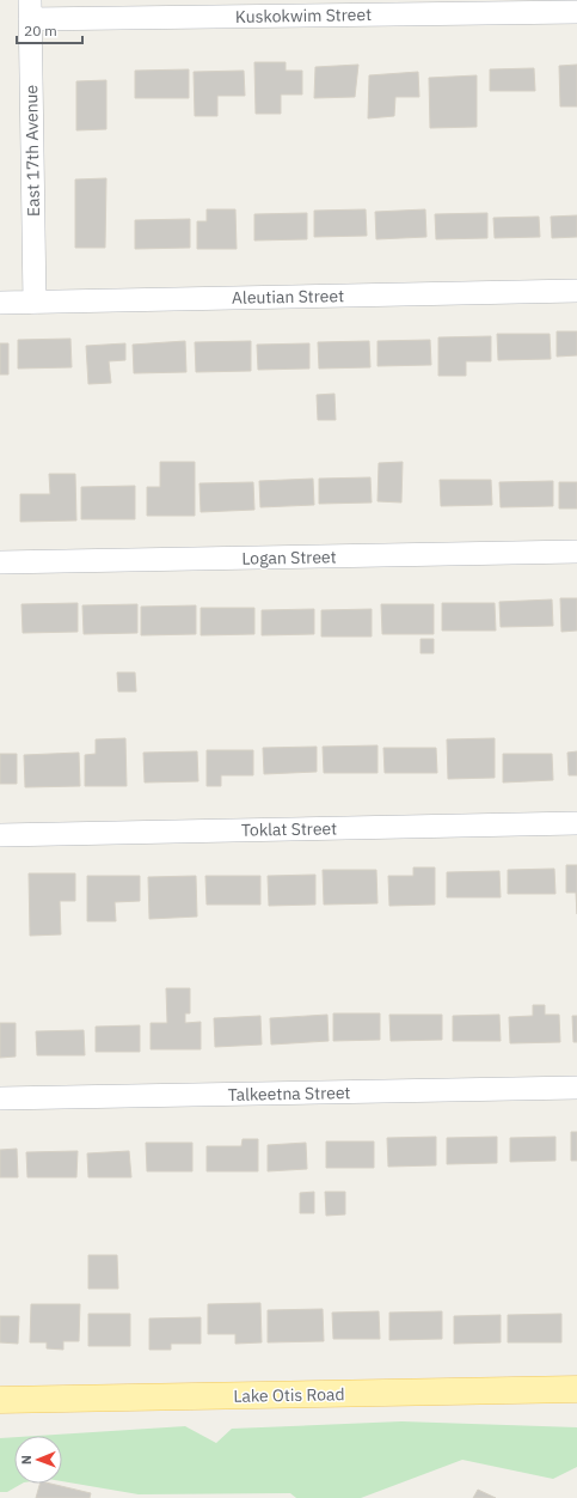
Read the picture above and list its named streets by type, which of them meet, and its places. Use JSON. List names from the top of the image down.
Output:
{
  "streets": {
    "main road": ["Lake Otis Road"],
    "street": [
      "Kuskokwim Street",
      "East 17th Avenue",
      "Aleutian Street",
      "Logan Street",
      "Toklat Street",
      "Talkeetna Street"
    ]
  },
  "crossings": [
    ["Kuskokwim Street", "East 17th Avenue"],
    ["East 17th Avenue", "Aleutian Street"]
  ],
  "scale_bar": "20 m",
  "north": "left"
}
